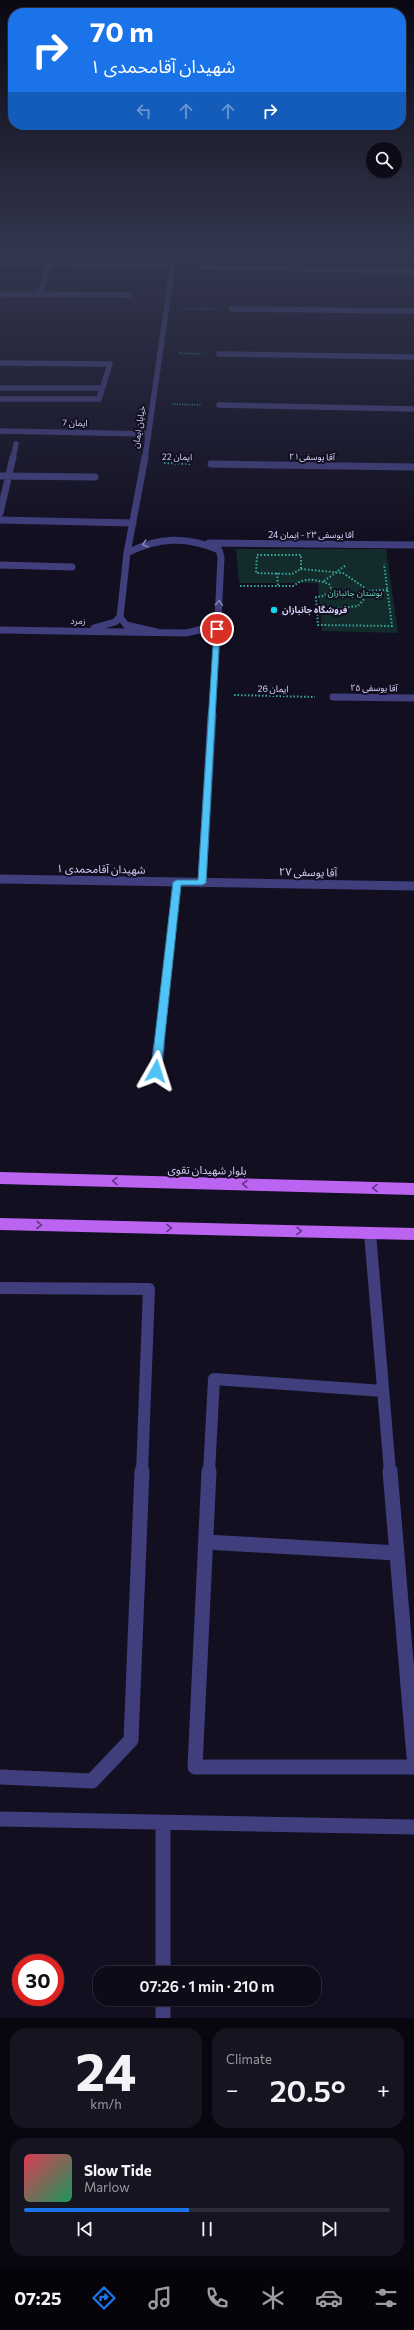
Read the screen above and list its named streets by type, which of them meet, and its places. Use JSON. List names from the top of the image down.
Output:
{
  "streets": {
    "main road": ["بلوار شهیدان تقوی"],
    "street": [
      "ایمان 7",
      "خیابان ایمان",
      "آقا یوسفی۲۱",
      "آقا یوسفی ۲۳ - ایمان 24",
      "زمرد",
      "آقا یوسفی ۲۵",
      "شهیدان آقامحمدی ۱",
      "آقا یوسفی ۲۷"
    ],
    "path": ["ایمان 22", "ایمان 26"]
  },
  "crossings": [
    ["ایمان 7", "خیابان ایمان"],
    ["خیابان ایمان", "ایمان 22"],
    ["خیابان ایمان", "آقا یوسفی ۲۳ - ایمان 24"],
    ["خیابان ایمان", "زمرد"],
    ["ایمان 22", "آقا یوسفی۲۱"],
    ["آقا یوسفی ۲۳ - ایمان 24", "زمرد"],
    ["آقا یوسفی ۲۵", "ایمان 26"],
    ["شهیدان آقامحمدی ۱", "آقا یوسفی ۲۷"]
  ],
  "parks": ["بوستان جانبازان"],
  "places": ["فروشگاه جانبازان"],
  "page": {
    "turn": ["70 m", "شهیدان آقامحمدی ۱"],
    "limit": "30",
    "trip": "07:26 · 1 min · 210 m",
    "tile": [
      ["24", "km/h"],
      "Climate"
    ],
    "heat": ["−", "20.5°", "+"],
    "song": ["Slow Tide", "Marlow"],
    "tabs": "07:25"
  }
}
